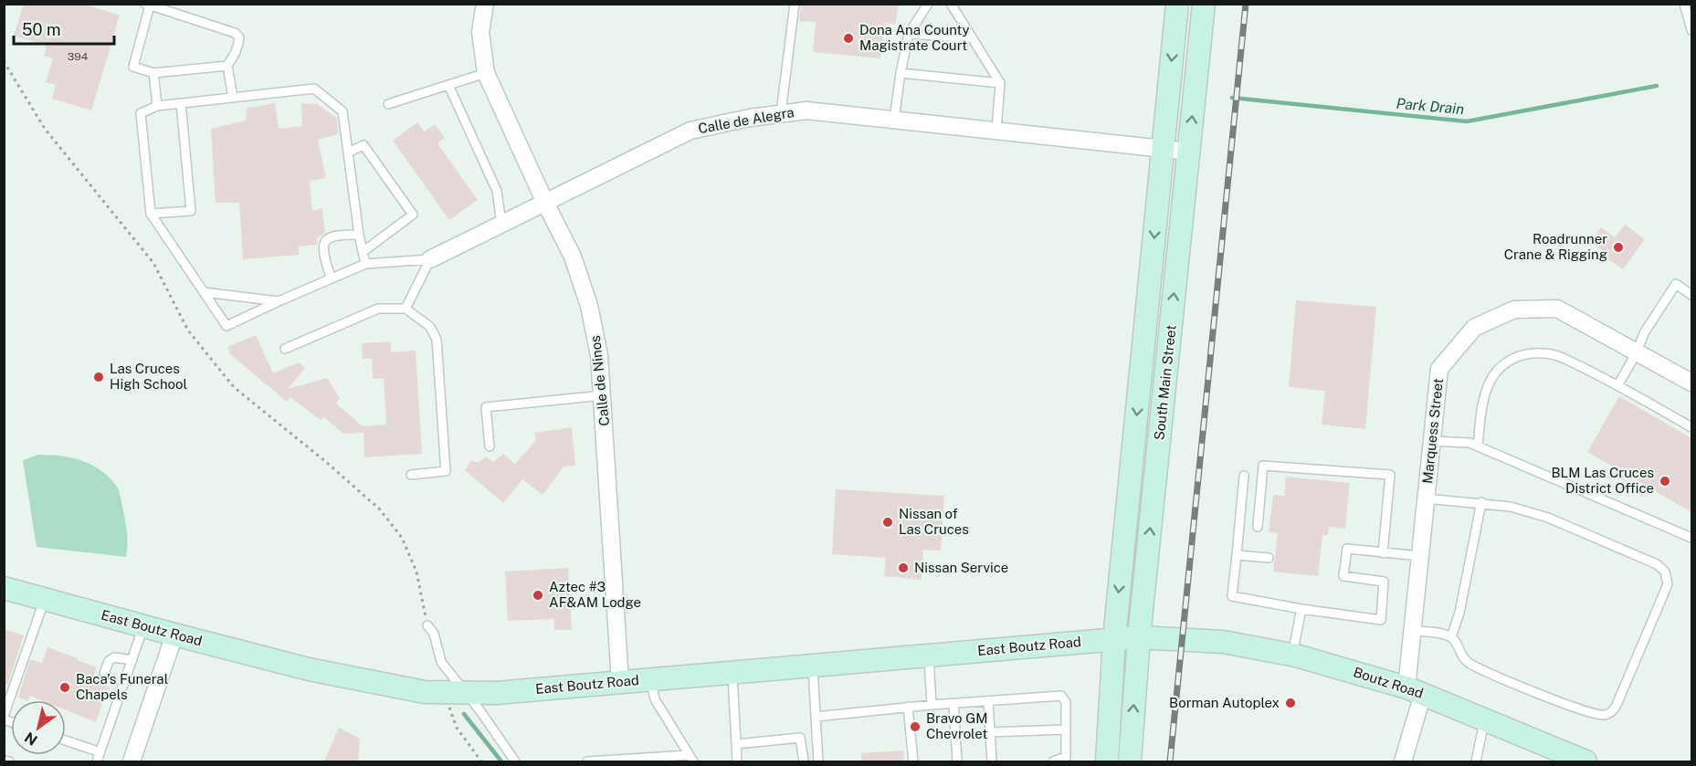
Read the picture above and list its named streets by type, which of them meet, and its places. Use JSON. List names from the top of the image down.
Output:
{
  "streets": {
    "main road": ["South Main Street", "East Boutz Road", "Boutz Road"],
    "street": ["Calle de Alegra", "Calle de Ninos", "Marquess Street"]
  },
  "crossings": [
    ["Calle de Alegra", "Calle de Ninos"],
    ["Calle de Alegra", "South Main Street"],
    ["Calle de Ninos", "East Boutz Road"],
    ["South Main Street", "East Boutz Road"],
    ["Marquess Street", "Boutz Road"],
    ["East Boutz Road", "Boutz Road"]
  ],
  "water": ["Park Drain"],
  "places": [
    "Dona Ana County Magistrate Court",
    "Roadrunner Crane & Rigging",
    "Las Cruces High School",
    "BLM Las Cruces District Office",
    "Nissan of Las Cruces",
    "Nissan Service",
    "Aztec #3 AF&AM Lodge",
    "Baca’s Funeral Chapels",
    "Borman Autoplex",
    "Bravo GM Chevrolet"
  ],
  "house_numbers": ["394"],
  "scale_bar": "50 m",
  "north": "bottom left"
}
